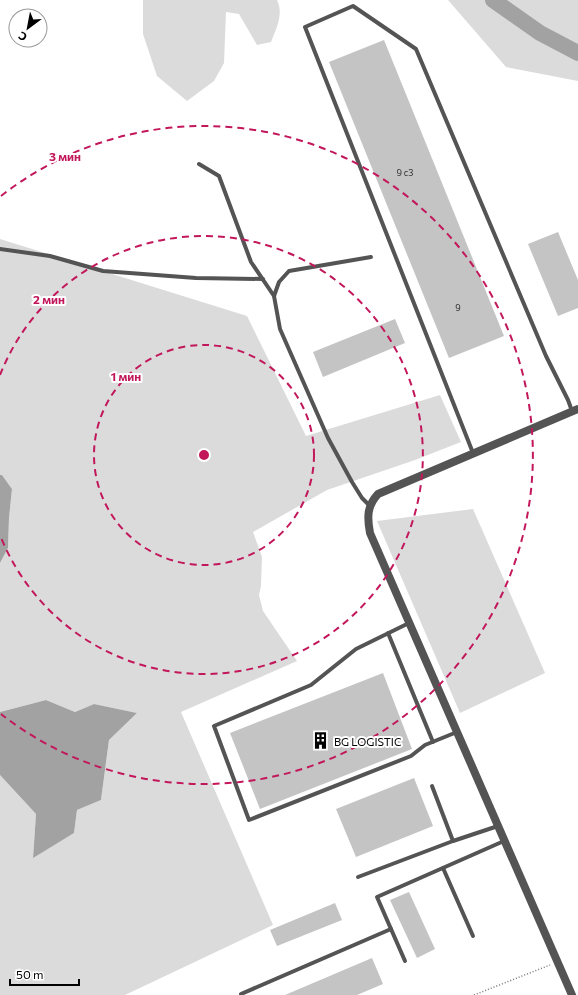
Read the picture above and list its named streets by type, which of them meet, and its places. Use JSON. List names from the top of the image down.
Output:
{
  "places": {
    "building": ["BG LOGISTIC"]
  },
  "house_numbers": ["9 с3", "9"],
  "scale_bar": "50 m",
  "north": "bottom left",
  "rings": ["3 мин", "2 мин", "1 мин"]
}
